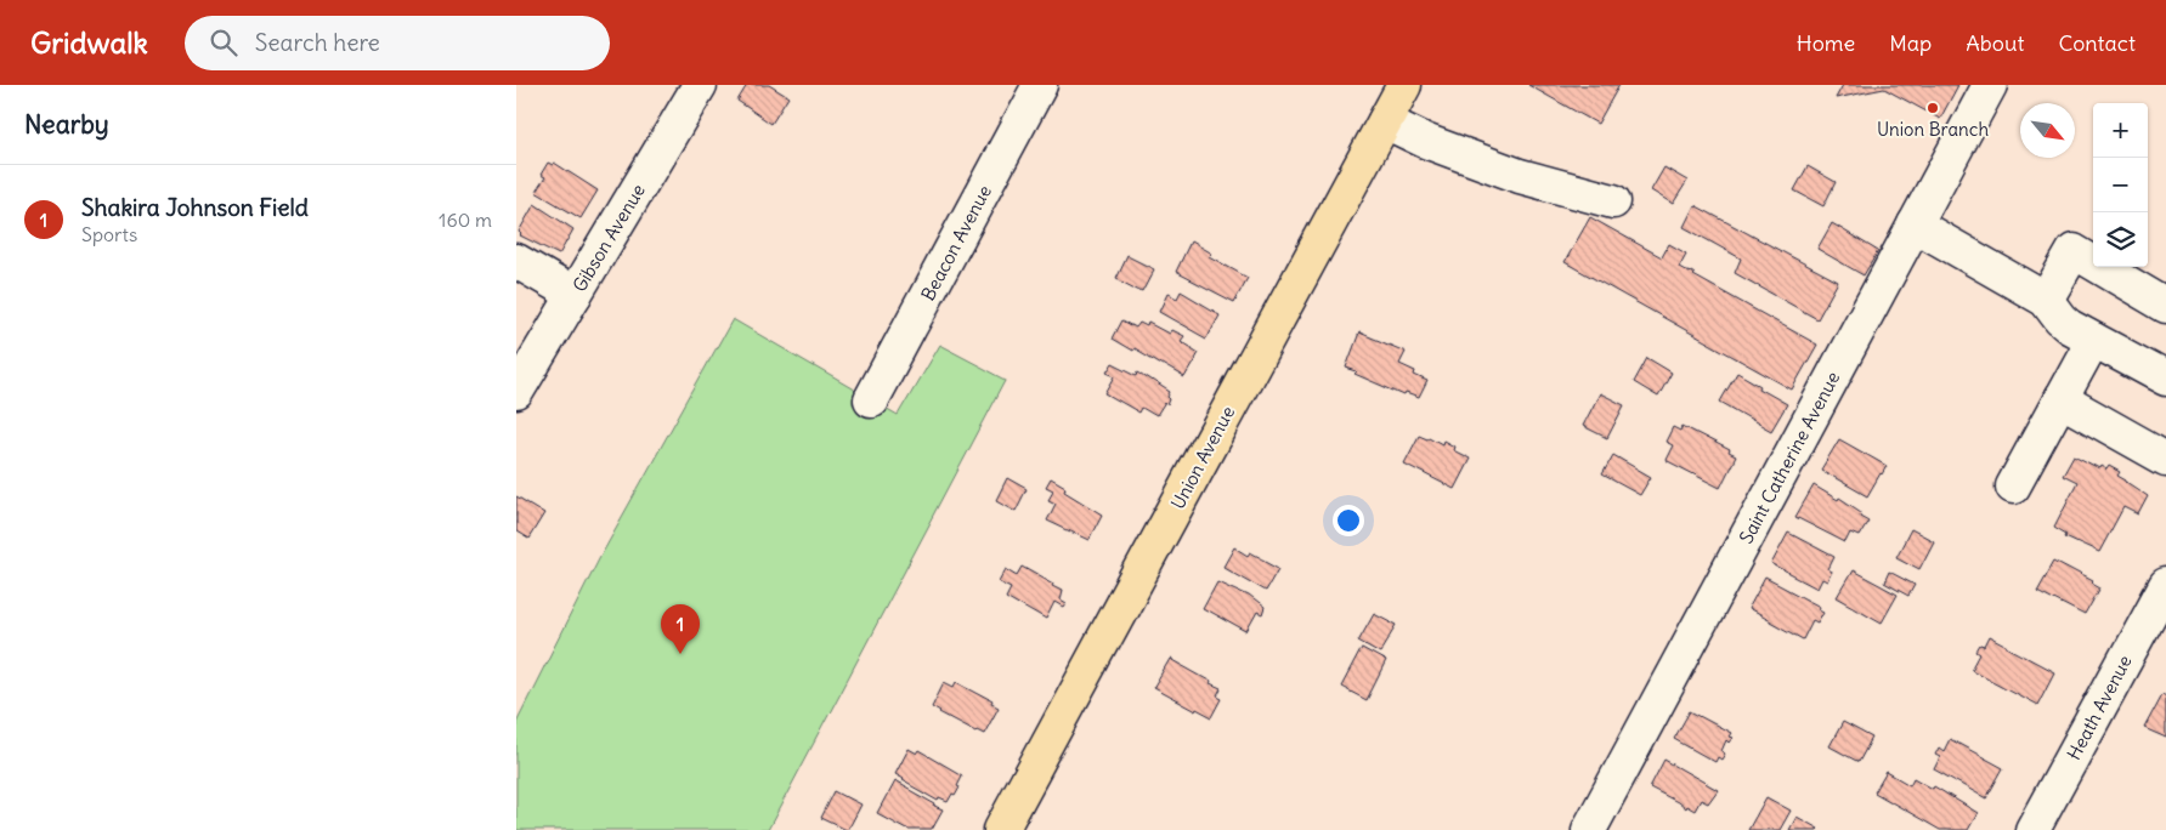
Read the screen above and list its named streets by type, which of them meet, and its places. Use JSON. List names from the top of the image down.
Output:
{
  "streets": {
    "main road": ["Union Avenue"],
    "street": [
      "Gibson Avenue",
      "Beacon Avenue",
      "Saint Catherine Avenue",
      "Heath Avenue"
    ]
  },
  "places": ["Union Branch"],
  "north": "bottom right",
  "page": {
    "header": "Gridwalk",
    "search": "Search here",
    "nav": [
      "Home",
      "Map",
      "About",
      "Contact"
    ],
    "heading": "Nearby",
    "map_buttons": ["+", "−"],
    "list": [
      {
        "mark": "1",
        "name": "Shakira Johnson Field",
        "note": "Sports",
        "value": "160 m"
      }
    ],
    "pins": "1"
  }
}
